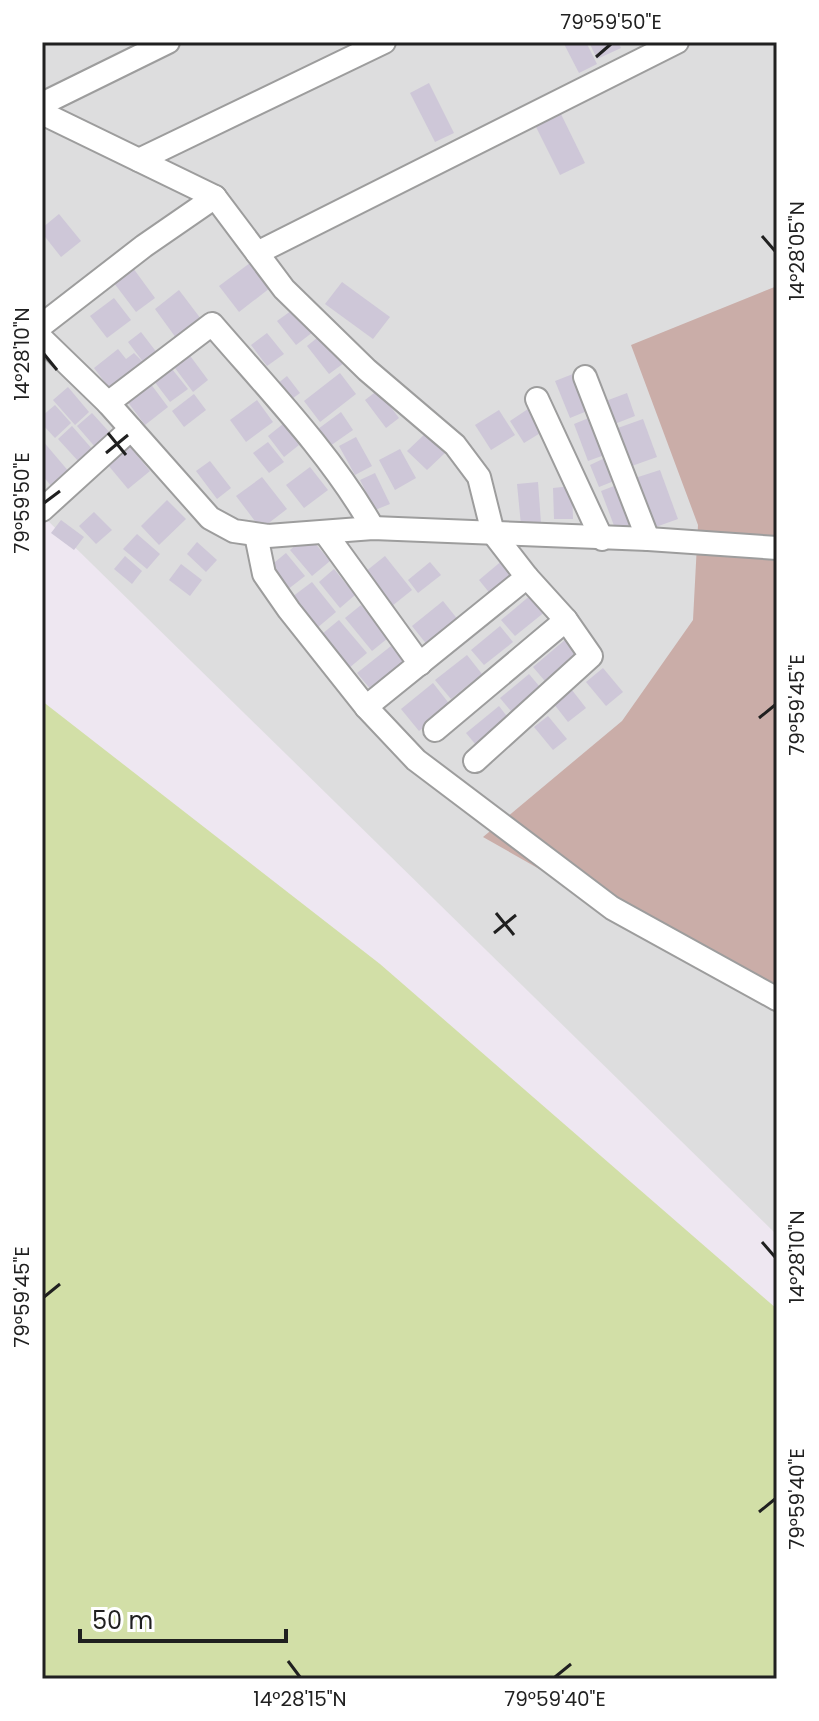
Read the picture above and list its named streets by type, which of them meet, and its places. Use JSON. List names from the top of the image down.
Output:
{
  "scale_bar": "50 m",
  "coordinates": [
    "79°59'50\"E",
    "14°28'05\"N",
    "14°28'10\"N",
    "79°59'45\"E",
    "79°59'40\"E",
    "14°28'15\"N"
  ]
}
